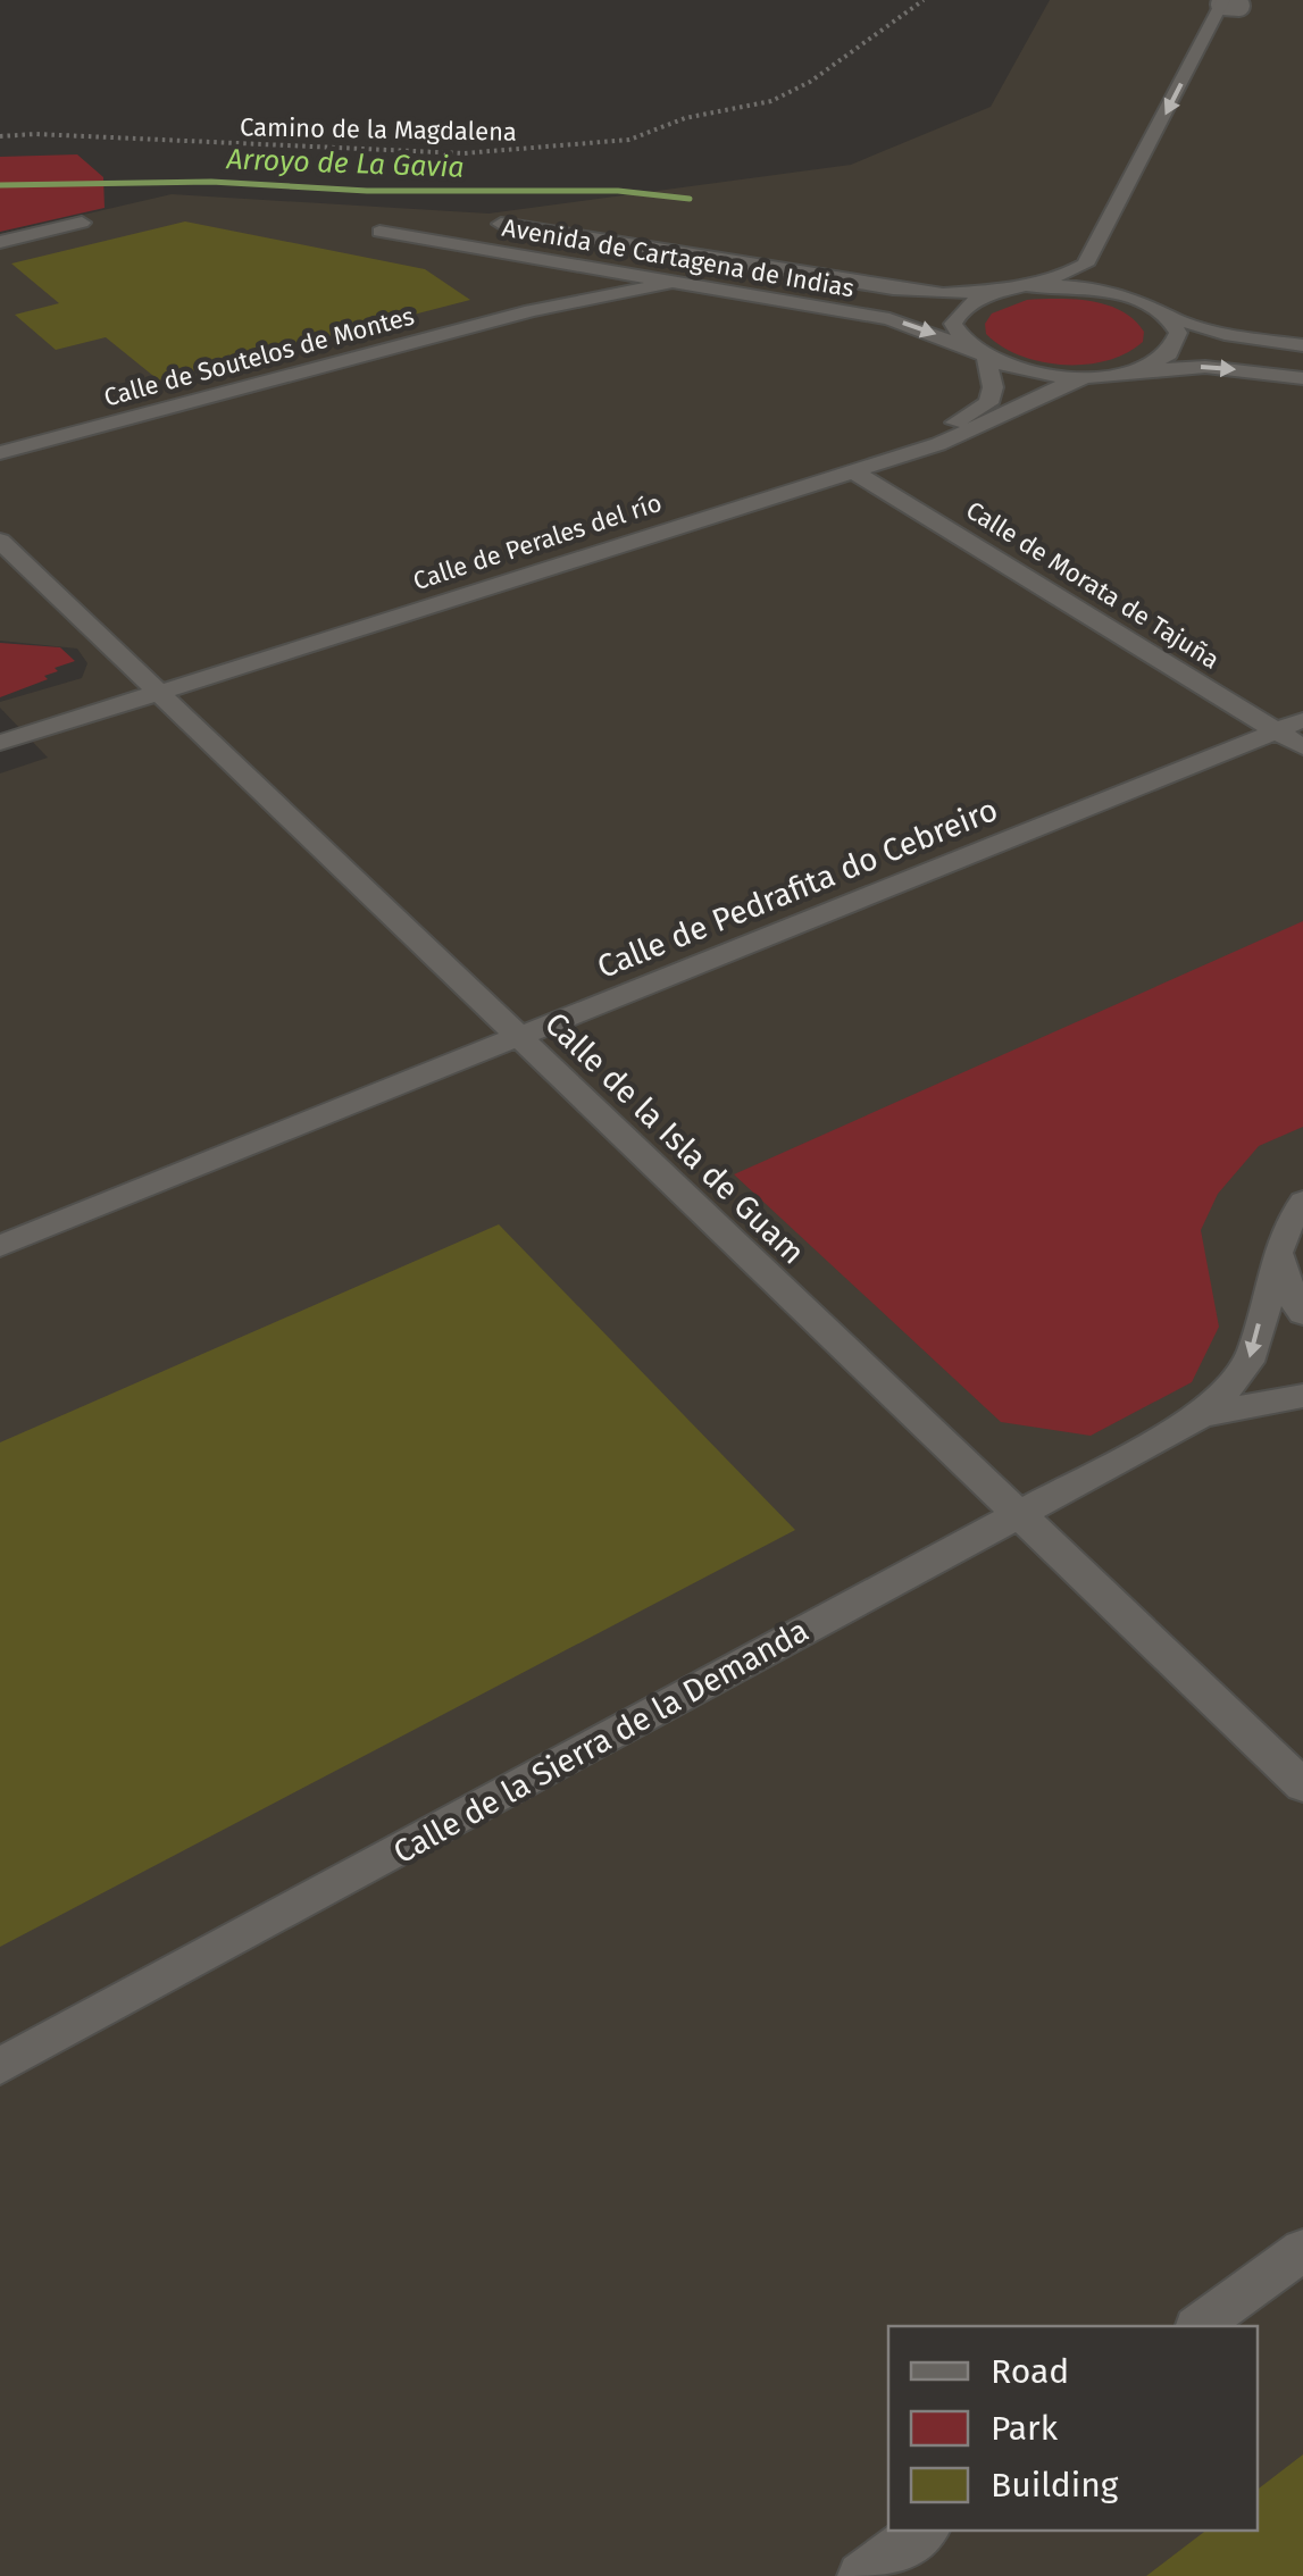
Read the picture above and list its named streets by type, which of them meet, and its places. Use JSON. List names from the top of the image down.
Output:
{
  "streets": {
    "street": [
      "Avenida de Cartagena de Indias",
      "Calle de Soutelos de Montes",
      "Calle de Perales del río",
      "Calle de Morata de Tajuña",
      "Calle de Pedrafita do Cebreiro",
      "Calle de la Isla de Guam",
      "Calle de la Sierra de la Demanda"
    ],
    "path": ["Camino de la Magdalena"]
  },
  "crossings": [
    ["Avenida de Cartagena de Indias", "Calle de Soutelos de Montes"],
    ["Avenida de Cartagena de Indias", "Calle de Perales del río"],
    ["Calle de Perales del río", "Calle de Morata de Tajuña"],
    ["Calle de Perales del río", "Calle de la Isla de Guam"],
    ["Calle de Morata de Tajuña", "Calle de Pedrafita do Cebreiro"],
    ["Calle de Pedrafita do Cebreiro", "Calle de la Isla de Guam"],
    ["Calle de la Isla de Guam", "Calle de la Sierra de la Demanda"]
  ],
  "water": ["Arroyo de La Gavia"],
  "legend": ["Road", "Park", "Building"]
}
